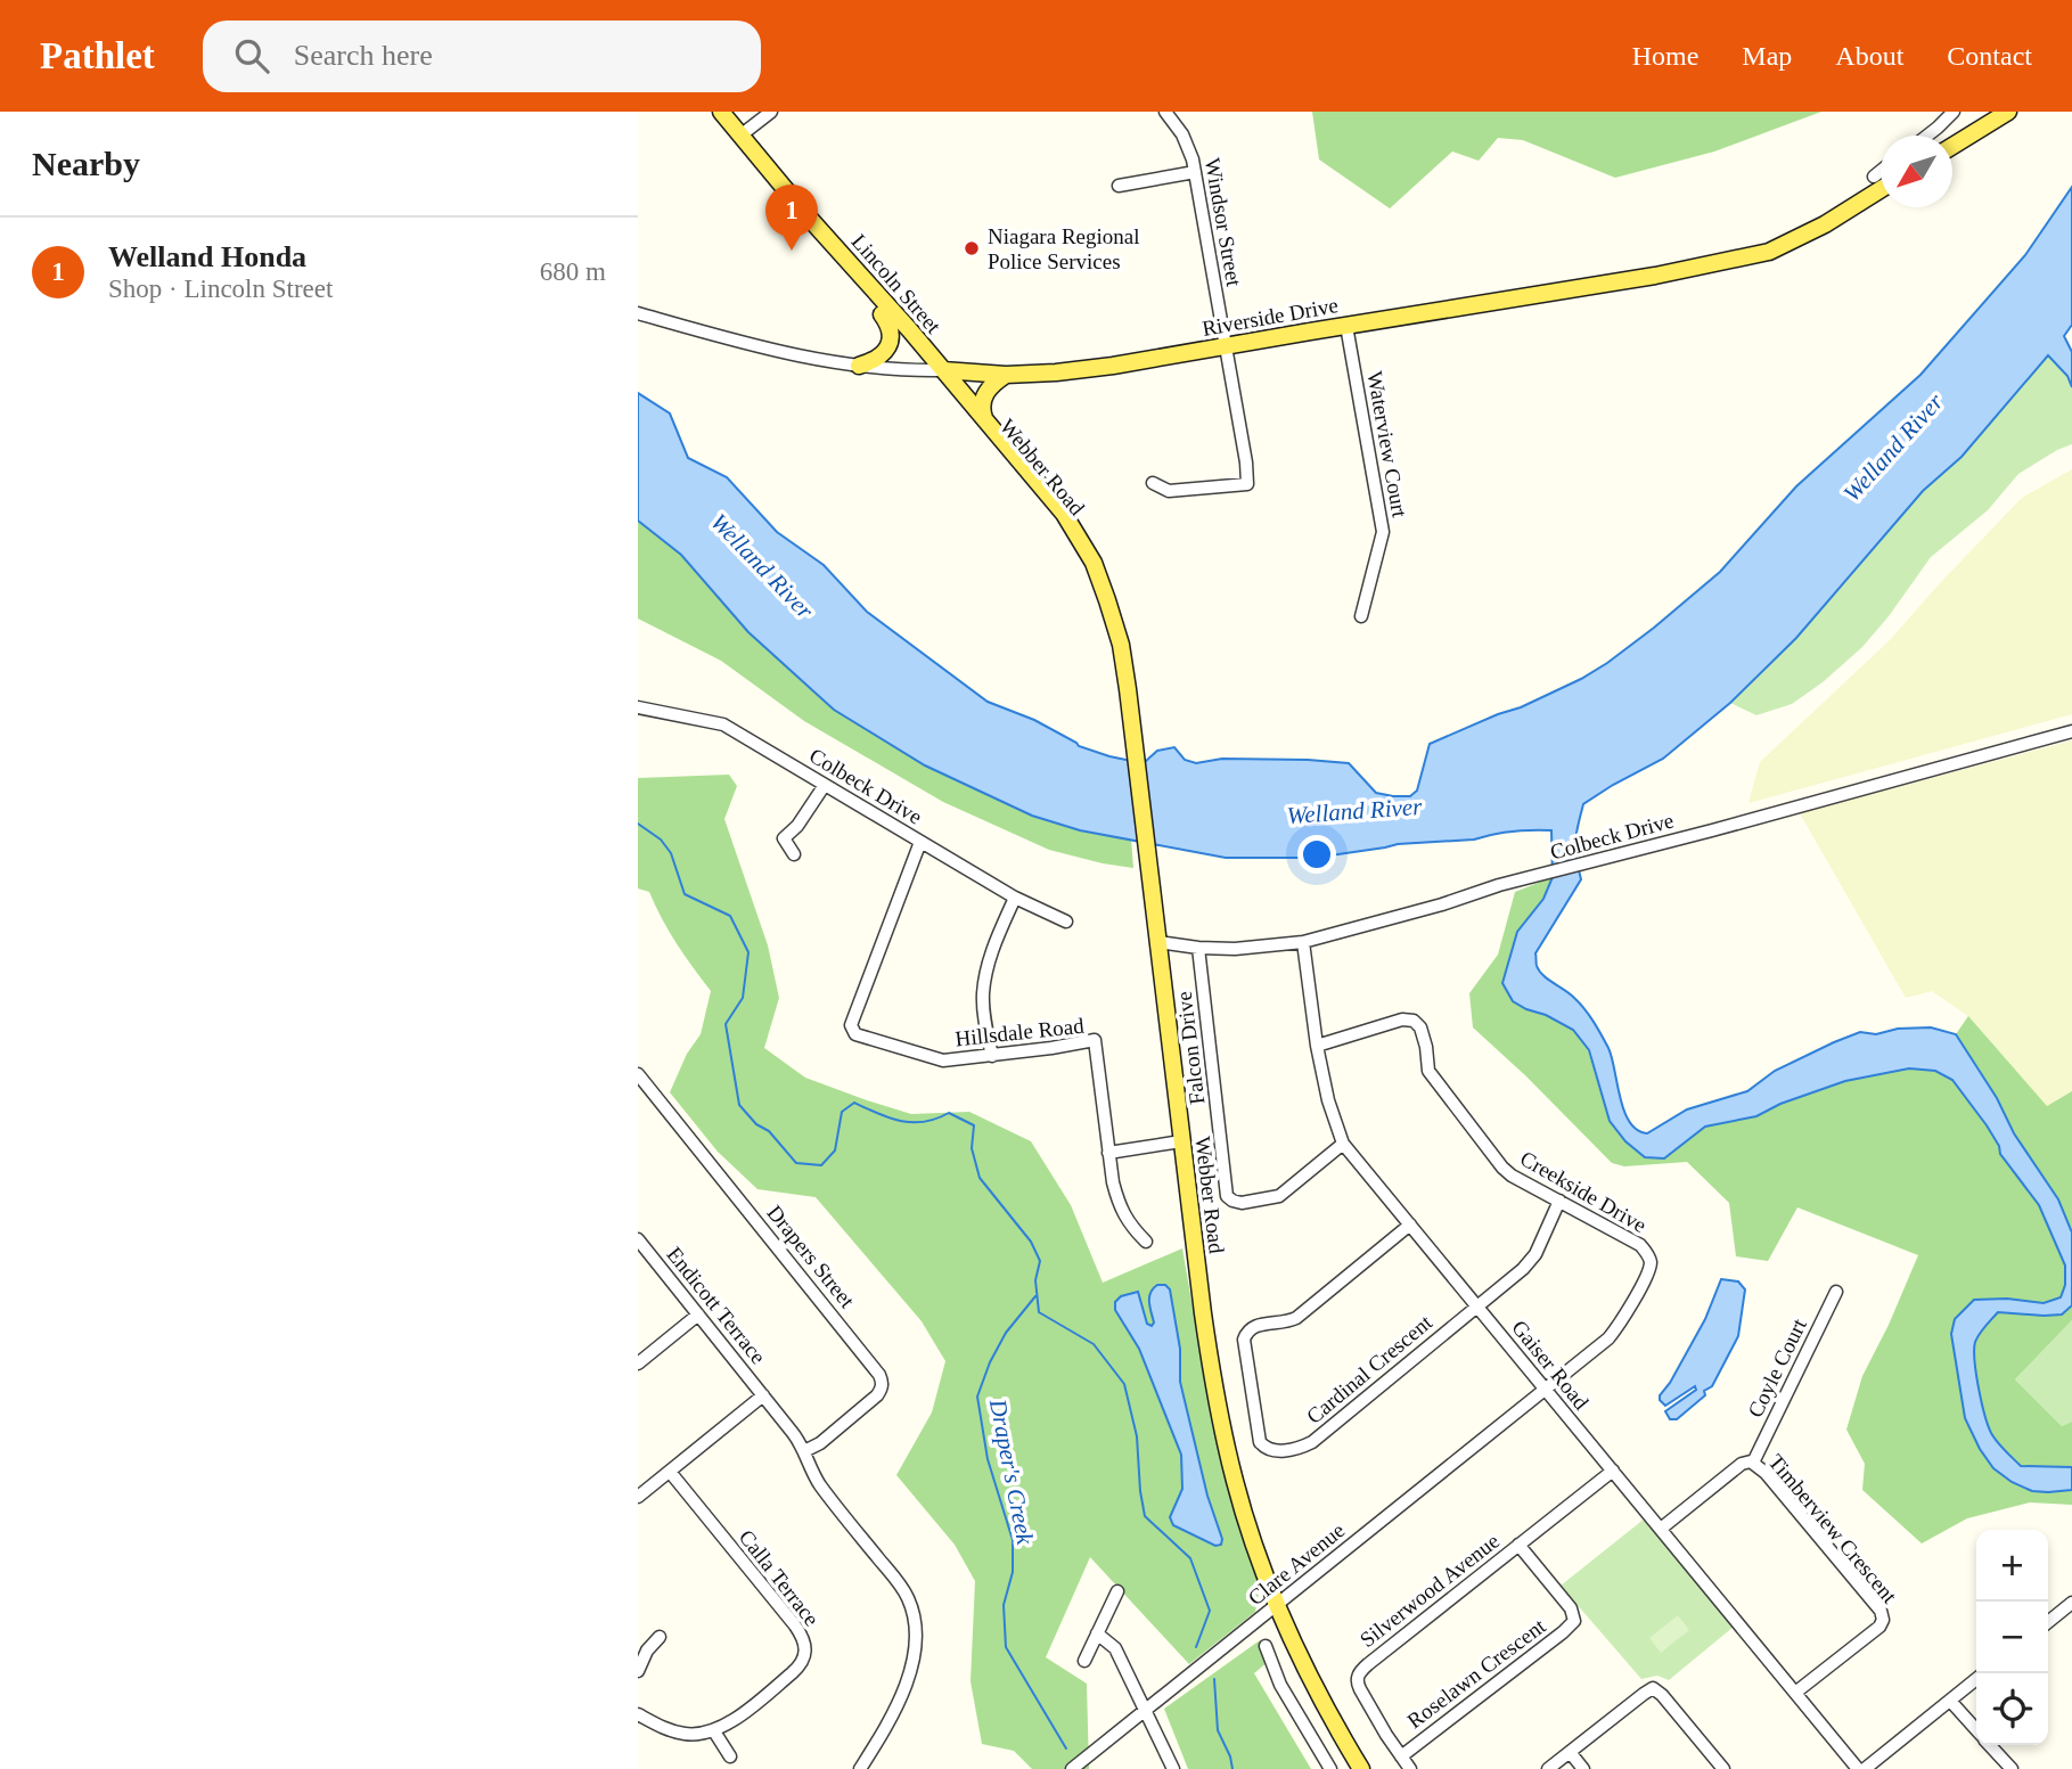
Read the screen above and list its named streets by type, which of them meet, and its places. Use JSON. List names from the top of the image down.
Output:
{
  "streets": {
    "main road": ["Lincoln Street", "Riverside Drive", "Webber Road"],
    "street": [
      "Windsor Street",
      "Waterview Court",
      "Colbeck Drive",
      "Hillsdale Road",
      "Falcon Drive",
      "Creekside Drive",
      "Drapers Street",
      "Endicott Terrace",
      "Gaiser Road",
      "Coyle Court",
      "Cardinal Crescent",
      "Timberview Crescent",
      "Clare Avenue",
      "Calla Terrace",
      "Silverwood Avenue",
      "Roselawn Crescent"
    ]
  },
  "crossings": [
    ["Windsor Street", "Riverside Drive"],
    ["Lincoln Street", "Riverside Drive"],
    ["Lincoln Street", "Webber Road"],
    ["Riverside Drive", "Waterview Court"],
    ["Riverside Drive", "Webber Road"],
    ["Webber Road", "Colbeck Drive"],
    ["Webber Road", "Clare Avenue"],
    ["Colbeck Drive", "Hillsdale Road"],
    ["Colbeck Drive", "Falcon Drive"],
    ["Colbeck Drive", "Gaiser Road"],
    ["Falcon Drive", "Gaiser Road"],
    ["Creekside Drive", "Gaiser Road"],
    ["Creekside Drive", "Clare Avenue"],
    ["Drapers Street", "Endicott Terrace"],
    ["Gaiser Road", "Cardinal Crescent"],
    ["Gaiser Road", "Timberview Crescent"],
    ["Gaiser Road", "Clare Avenue"],
    ["Gaiser Road", "Silverwood Avenue"],
    ["Coyle Court", "Timberview Crescent"],
    ["Silverwood Avenue", "Roselawn Crescent"]
  ],
  "water": ["Welland River", "Draper's Creek"],
  "places": ["Niagara Regional Police Services"],
  "north": "bottom left",
  "page": {
    "header": "Pathlet",
    "search": "Search here",
    "nav": [
      "Home",
      "Map",
      "About",
      "Contact"
    ],
    "heading": "Nearby",
    "pins": "1",
    "list": [
      {
        "mark": "1",
        "name": "Welland Honda",
        "note": "Shop · Lincoln Street",
        "value": "680 m"
      }
    ],
    "map_buttons": ["+", "−"]
  }
}
